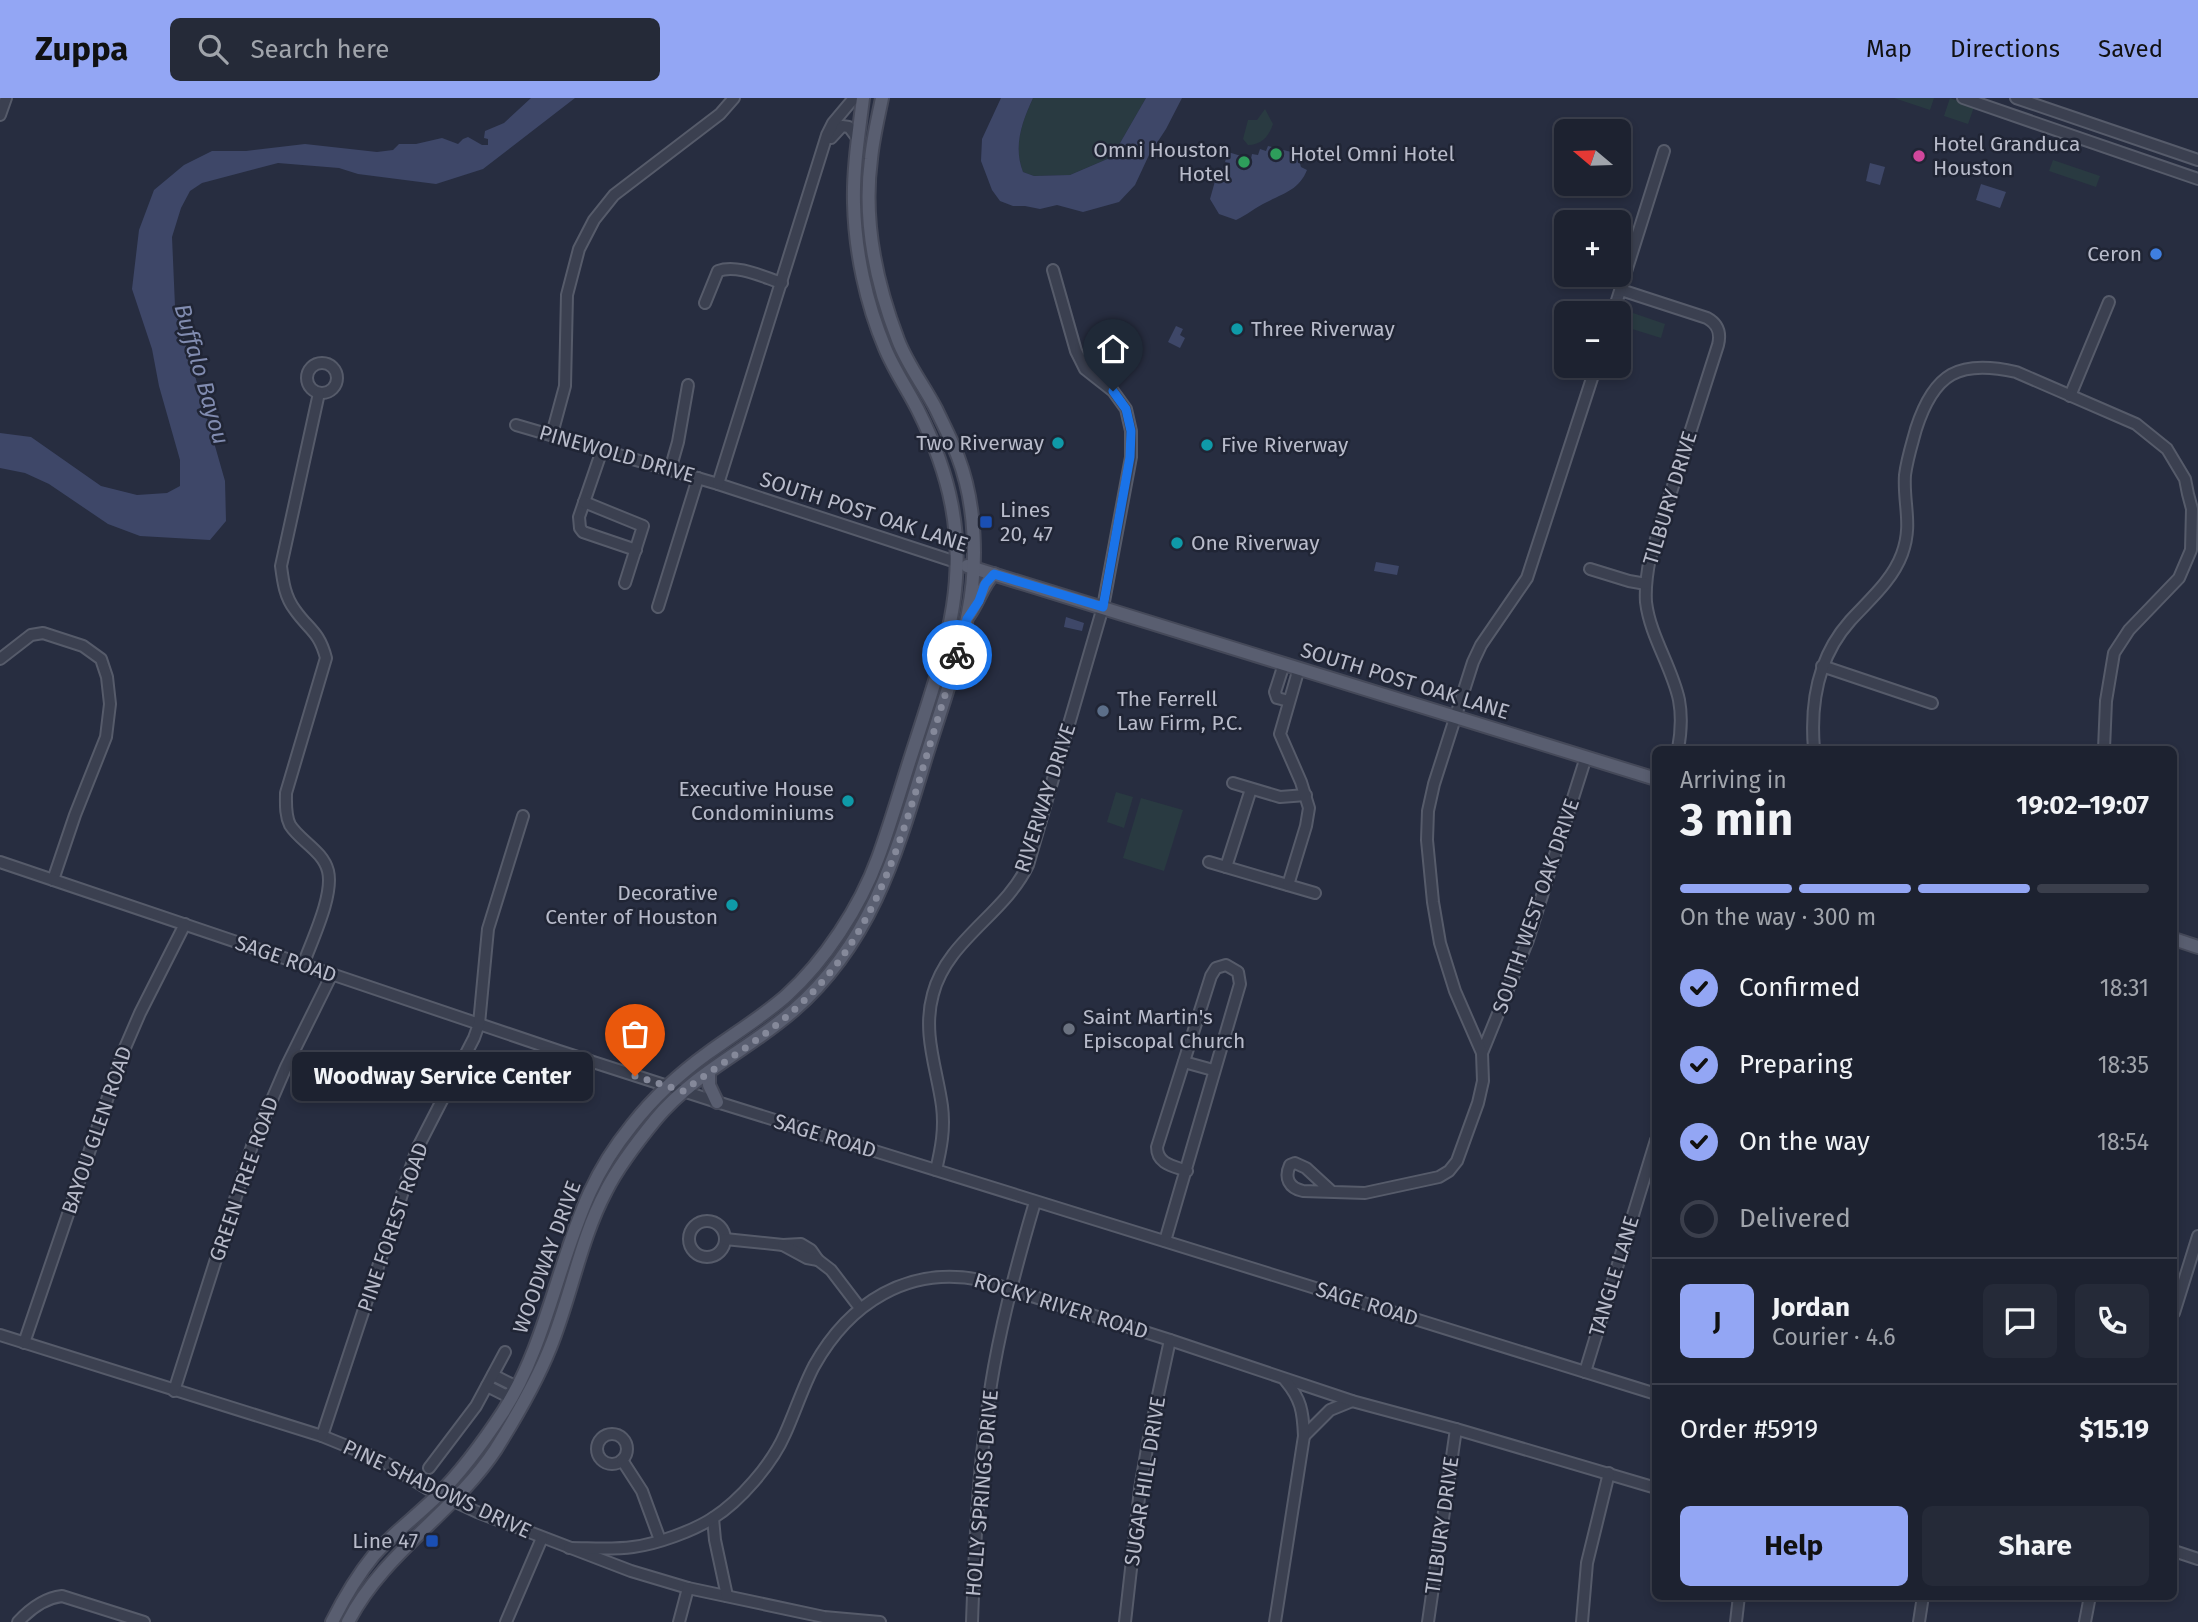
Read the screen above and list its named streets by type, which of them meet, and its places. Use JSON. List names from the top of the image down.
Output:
{
  "streets": {
    "main road": ["SOUTH POST OAK LANE", "WOODWAY DRIVE"],
    "street": [
      "PINEWOLD DRIVE",
      "TILBURY DRIVE",
      "RIVERWAY DRIVE",
      "SOUTH WEST OAK DRIVE",
      "SAGE ROAD",
      "BAYOU GLEN ROAD",
      "GREEN TREE ROAD",
      "PINE FOREST ROAD",
      "TANGLE LANE",
      "ROCKY RIVER ROAD",
      "SUGAR HILL DRIVE",
      "PINE SHADOWS DRIVE",
      "HOLLY SPRINGS DRIVE"
    ]
  },
  "crossings": [
    ["PINEWOLD DRIVE", "SOUTH POST OAK LANE"],
    ["TILBURY DRIVE", "ROCKY RIVER ROAD"],
    ["SOUTH POST OAK LANE", "RIVERWAY DRIVE"],
    ["SOUTH POST OAK LANE", "SOUTH WEST OAK DRIVE"],
    ["SOUTH POST OAK LANE", "WOODWAY DRIVE"],
    ["RIVERWAY DRIVE", "SAGE ROAD"],
    ["SAGE ROAD", "BAYOU GLEN ROAD"],
    ["SAGE ROAD", "GREEN TREE ROAD"],
    ["SAGE ROAD", "PINE FOREST ROAD"],
    ["SAGE ROAD", "WOODWAY DRIVE"],
    ["SAGE ROAD", "TANGLE LANE"],
    ["SAGE ROAD", "HOLLY SPRINGS DRIVE"],
    ["BAYOU GLEN ROAD", "PINE SHADOWS DRIVE"],
    ["GREEN TREE ROAD", "PINE SHADOWS DRIVE"],
    ["PINE FOREST ROAD", "PINE SHADOWS DRIVE"],
    ["WOODWAY DRIVE", "PINE SHADOWS DRIVE"],
    ["ROCKY RIVER ROAD", "SUGAR HILL DRIVE"],
    ["ROCKY RIVER ROAD", "PINE SHADOWS DRIVE"],
    ["ROCKY RIVER ROAD", "HOLLY SPRINGS DRIVE"]
  ],
  "water": ["Buffalo Bayou"],
  "places": {
    "other": [
      "Hotel Omni Hotel",
      "Hotel Granduca Houston",
      "Omni Houston Hotel",
      "Ceron",
      "Three Riverway",
      "Two Riverway",
      "Five Riverway",
      "One Riverway",
      "The Ferrell Law Firm, P.C.",
      "Executive House Condominiums",
      "Decorative Center of Houston",
      "Saint Martin's Episcopal Church",
      "Woodway Service Center"
    ],
    "transit": ["Lines 20, 47", "Line 47"]
  },
  "north": "left",
  "page": {
    "header": "Zuppa",
    "search": "Search here",
    "nav": ["Map", "Directions", "Saved"],
    "map_buttons": ["+", "−"],
    "heading": ["3 min", "Arriving in", "19:02–19:07"],
    "panel": [
      "Jordan",
      "Courier · 4.6",
      "Order #5919",
      "$15.19"
    ],
    "bar": "On the way · 300 m",
    "list": [
      ["Confirmed", "18:31"],
      ["Preparing", "18:35"],
      ["On the way", "18:54"],
      "Delivered"
    ],
    "bubble": "Woodway Service Center",
    "round": "J",
    "buttons": ["Help", "Share"]
  }
}
